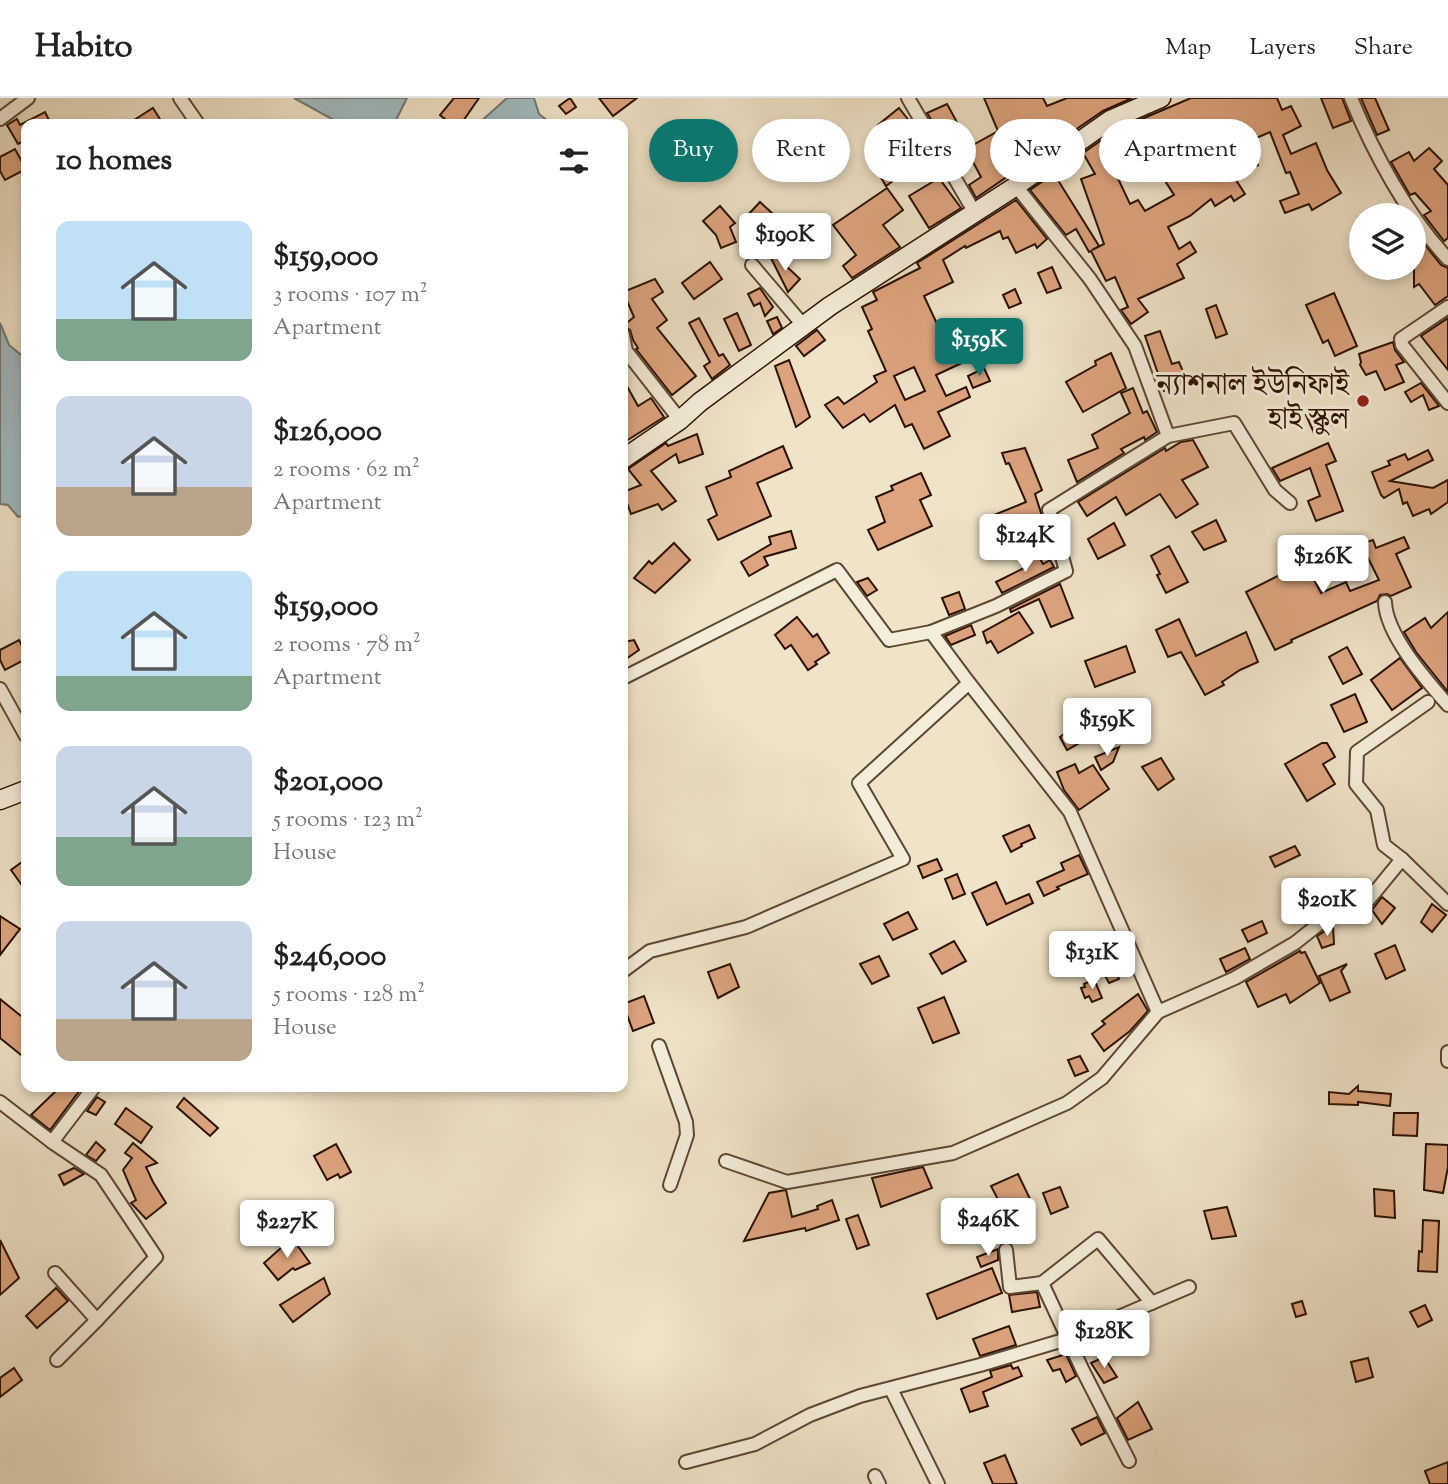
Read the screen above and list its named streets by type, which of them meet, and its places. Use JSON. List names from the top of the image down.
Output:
{
  "places": ["ন্যাশনাল ইউনিফাই হাই স্কুল"],
  "page": {
    "header": "Habito",
    "nav": ["Map", "Layers", "Share"],
    "chip": [
      "Buy",
      "Rent",
      "Filters",
      "New",
      "Apartment"
    ],
    "heading": "10 homes",
    "list": [
      {
        "name": "$159,000",
        "note": "3 rooms · 107 m² · Apartment"
      },
      {
        "name": "$126,000",
        "note": "2 rooms · 62 m² · Apartment"
      },
      {
        "name": "$159,000",
        "note": "2 rooms · 78 m² · Apartment"
      },
      {
        "name": "$201,000",
        "note": "5 rooms · 123 m² · House"
      },
      {
        "name": "$246,000",
        "note": "5 rooms · 128 m² · House"
      }
    ],
    "price": [
      "$190K",
      "$159K",
      "$124K",
      "$126K",
      "$159K",
      "$201K",
      "$131K",
      "$246K",
      "$227K",
      "$128K"
    ]
  }
}
